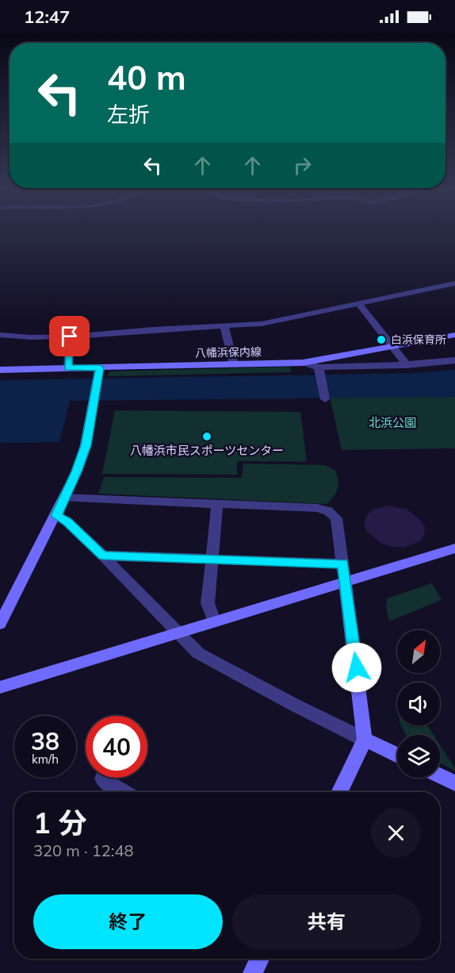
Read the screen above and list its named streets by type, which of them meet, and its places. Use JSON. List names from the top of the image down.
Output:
{
  "streets": {
    "street": ["八幡浜保内線"]
  },
  "parks": ["北浜公園"],
  "places": ["白浜保育所", "八幡浜市民スポーツセンター"],
  "north": "top right",
  "page": {
    "status": "12:47",
    "turn": ["40 m", "左折"],
    "speed": "38 km/h",
    "limit": "40",
    "heading": ["1 分", "320 m · 12:48"],
    "buttons": ["終了", "共有"]
  }
}
